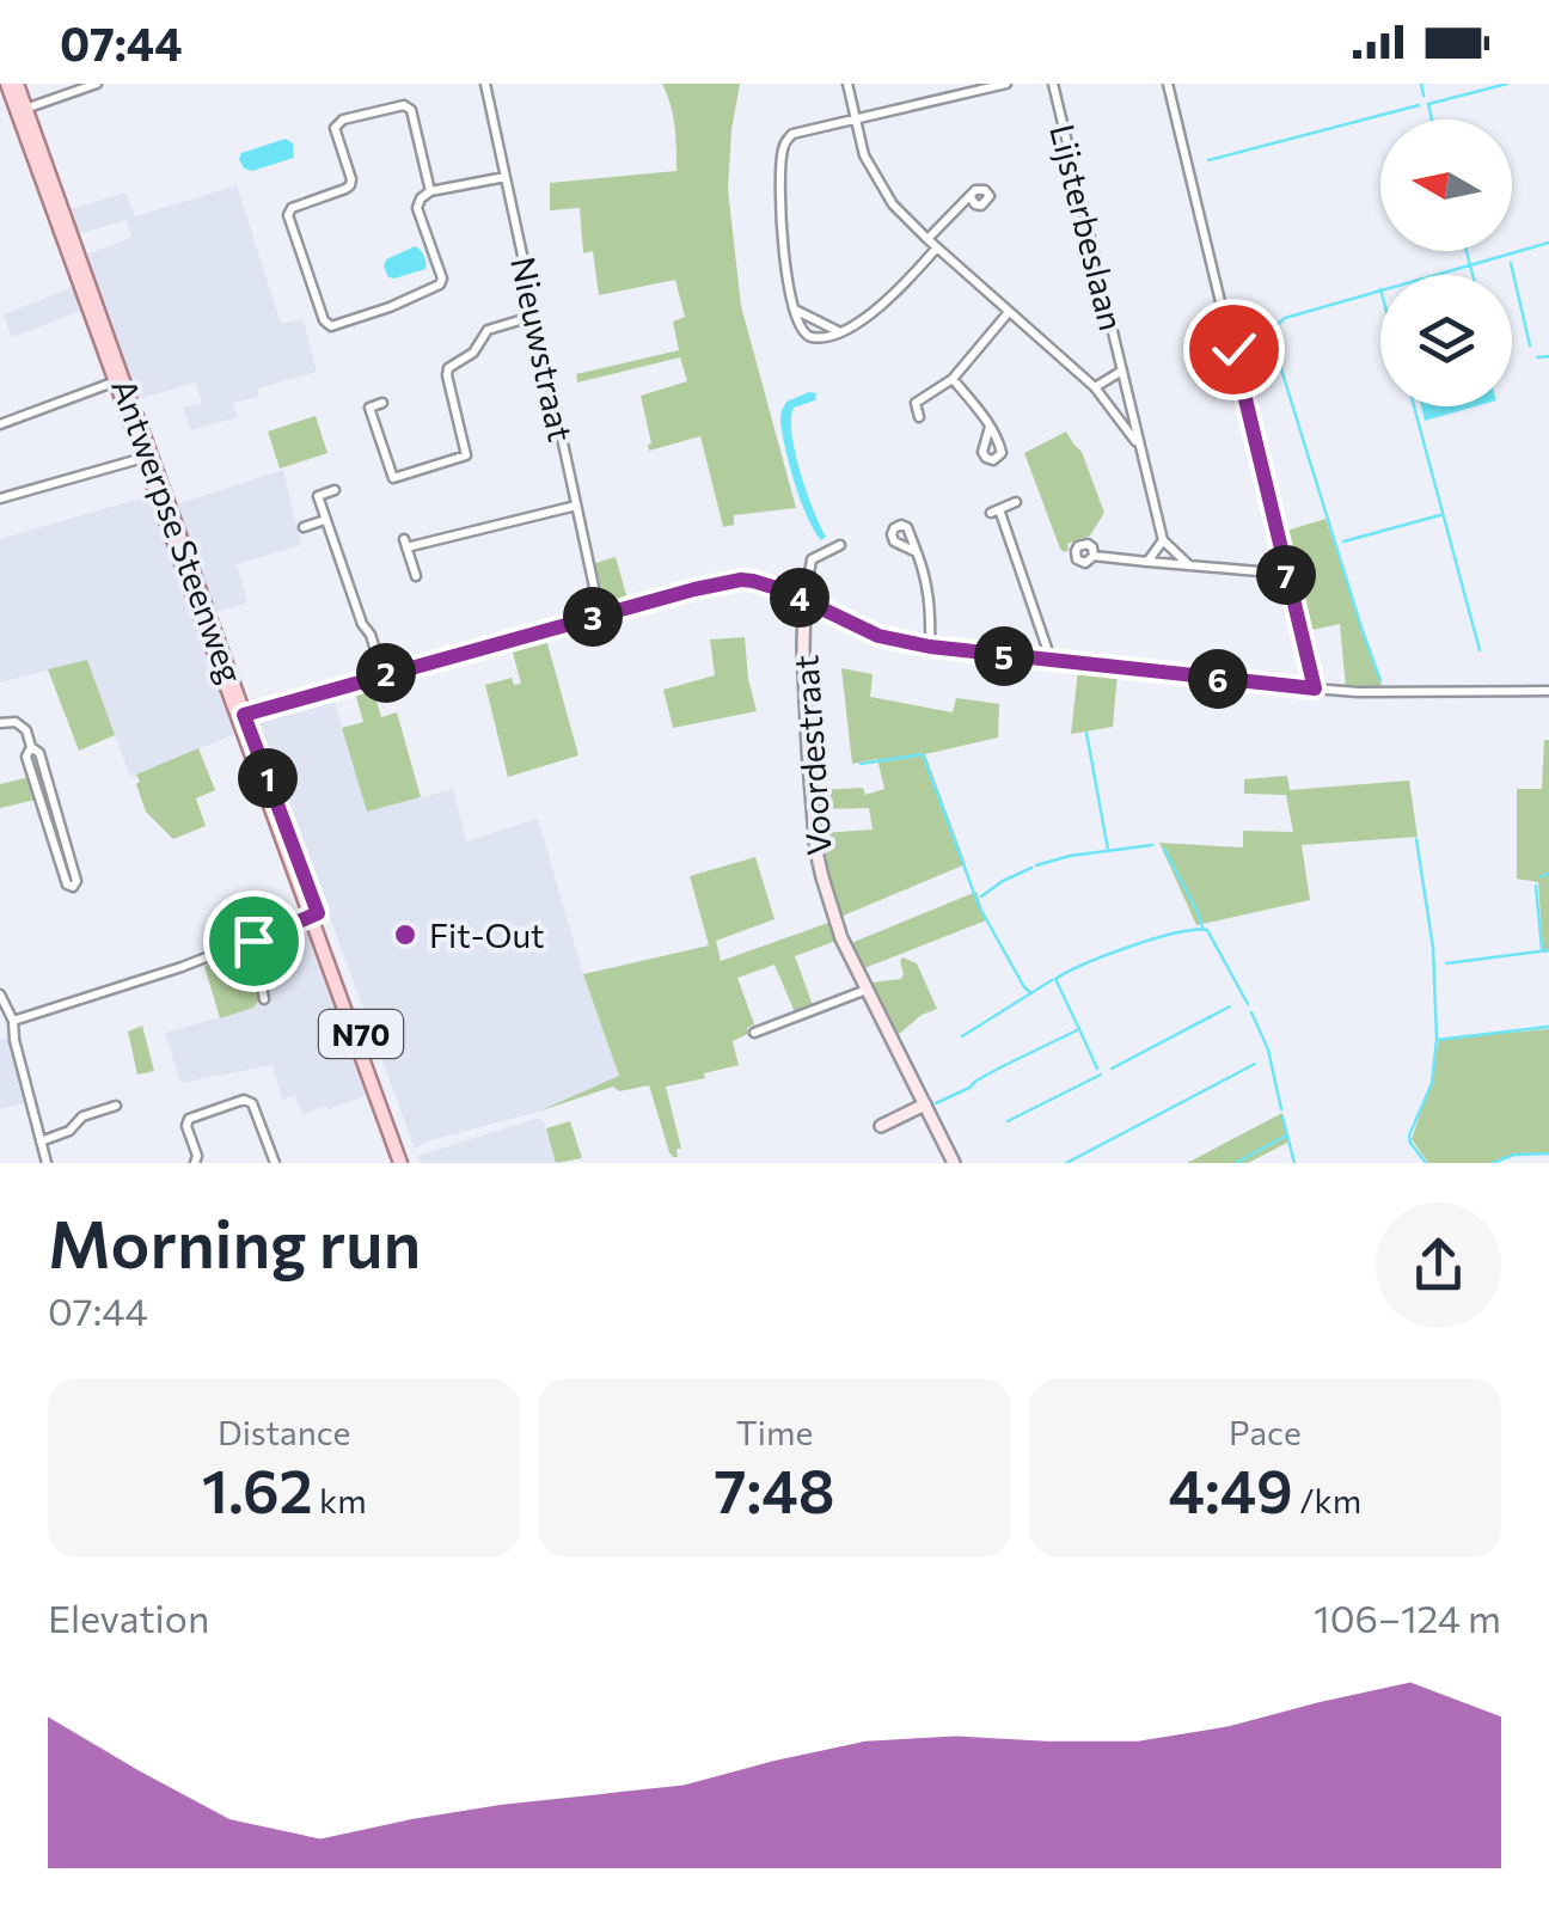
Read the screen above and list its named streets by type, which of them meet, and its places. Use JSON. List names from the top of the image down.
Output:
{
  "streets": {
    "main road": ["Antwerpse Steenweg", "N70"],
    "street": ["Lijsterbeslaan", "Nieuwstraat", "Voordestraat"]
  },
  "crossings": [
    ["Antwerpse Steenweg", "N70"]
  ],
  "places": ["Fit-Out"],
  "north": "left",
  "page": {
    "status": "07:44",
    "pins": [
      "7",
      "4",
      "3",
      "5",
      "2",
      "6",
      "1"
    ],
    "heading": ["Morning run", "07:44"],
    "stats": [
      ["Distance", "1.62 km"],
      ["Time", "7:48"],
      ["Pace", "4:49 /km"]
    ],
    "chart": ["Elevation", "106–124 m"]
  }
}
